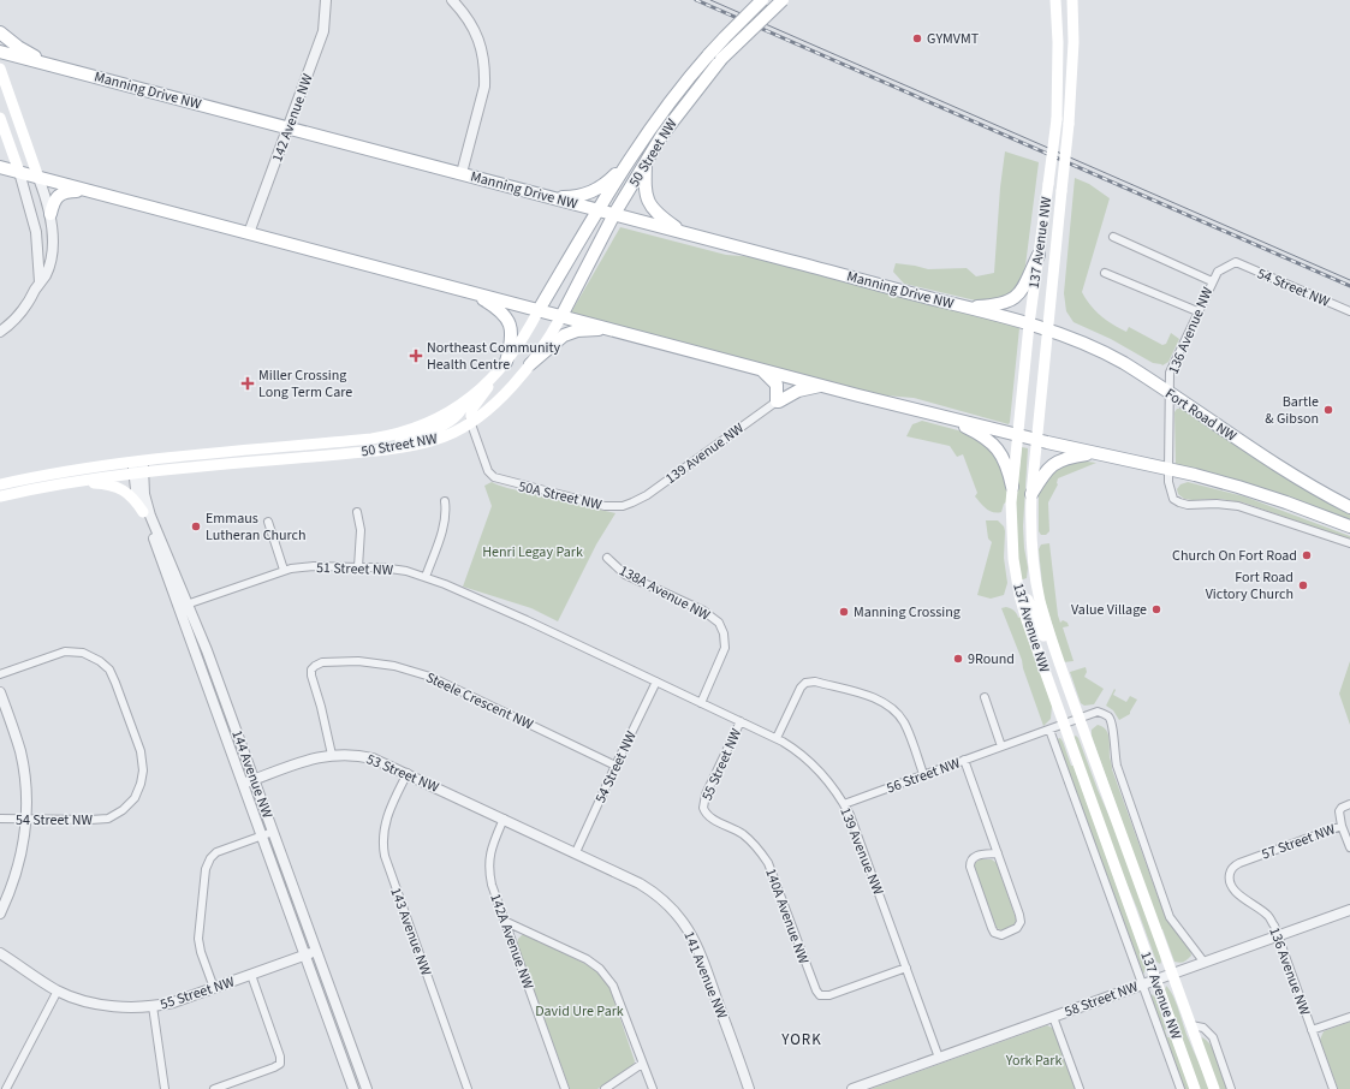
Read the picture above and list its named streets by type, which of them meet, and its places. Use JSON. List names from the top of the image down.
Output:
{
  "streets": {
    "main road": [
      "Manning Drive NW",
      "50 Street NW",
      "137 Avenue NW",
      "Fort Road NW"
    ],
    "street": [
      "142 Avenue NW",
      "54 Street NW",
      "136 Avenue NW",
      "139 Avenue NW",
      "50A Street NW",
      "51 Street NW",
      "138A Avenue NW",
      "Steele Crescent NW",
      "55 Street NW",
      "53 Street NW",
      "144 Avenue NW",
      "56 Street NW",
      "57 Street NW",
      "140A Avenue NW",
      "143 Avenue NW",
      "142A Avenue NW",
      "141 Avenue NW",
      "58 Street NW"
    ]
  },
  "crossings": [
    ["Manning Drive NW", "142 Avenue NW"],
    ["Manning Drive NW", "50 Street NW"],
    ["Manning Drive NW", "137 Avenue NW"],
    ["Manning Drive NW", "Fort Road NW"],
    ["50 Street NW", "50A Street NW"],
    ["50 Street NW", "144 Avenue NW"],
    ["137 Avenue NW", "Fort Road NW"],
    ["137 Avenue NW", "56 Street NW"],
    ["137 Avenue NW", "58 Street NW"],
    ["54 Street NW", "136 Avenue NW"],
    ["54 Street NW", "139 Avenue NW"],
    ["54 Street NW", "Steele Crescent NW"],
    ["54 Street NW", "141 Avenue NW"],
    ["136 Avenue NW", "Fort Road NW"],
    ["136 Avenue NW", "57 Street NW"],
    ["136 Avenue NW", "58 Street NW"],
    ["139 Avenue NW", "50A Street NW"],
    ["139 Avenue NW", "51 Street NW"],
    ["139 Avenue NW", "138A Avenue NW"],
    ["139 Avenue NW", "55 Street NW"],
    ["139 Avenue NW", "56 Street NW"],
    ["139 Avenue NW", "140A Avenue NW"],
    ["139 Avenue NW", "58 Street NW"],
    ["51 Street NW", "144 Avenue NW"],
    ["Steele Crescent NW", "53 Street NW"],
    ["55 Street NW", "144 Avenue NW"],
    ["55 Street NW", "140A Avenue NW"],
    ["53 Street NW", "144 Avenue NW"],
    ["53 Street NW", "143 Avenue NW"],
    ["53 Street NW", "142A Avenue NW"],
    ["53 Street NW", "141 Avenue NW"],
    ["142A Avenue NW", "141 Avenue NW"]
  ],
  "districts": ["YORK"],
  "parks": ["Henri Legay Park", "David Ure Park", "York Park"],
  "places": {
    "other": [
      "GYMVMT",
      "Bartle & Gibson",
      "Emmaus Lutheran Church",
      "Church On Fort Road",
      "Fort Road Victory Church",
      "Value Village",
      "Manning Crossing",
      "9Round"
    ],
    "health": ["Northeast Community Health Centre", "Miller Crossing Long Term Care"]
  }
}
